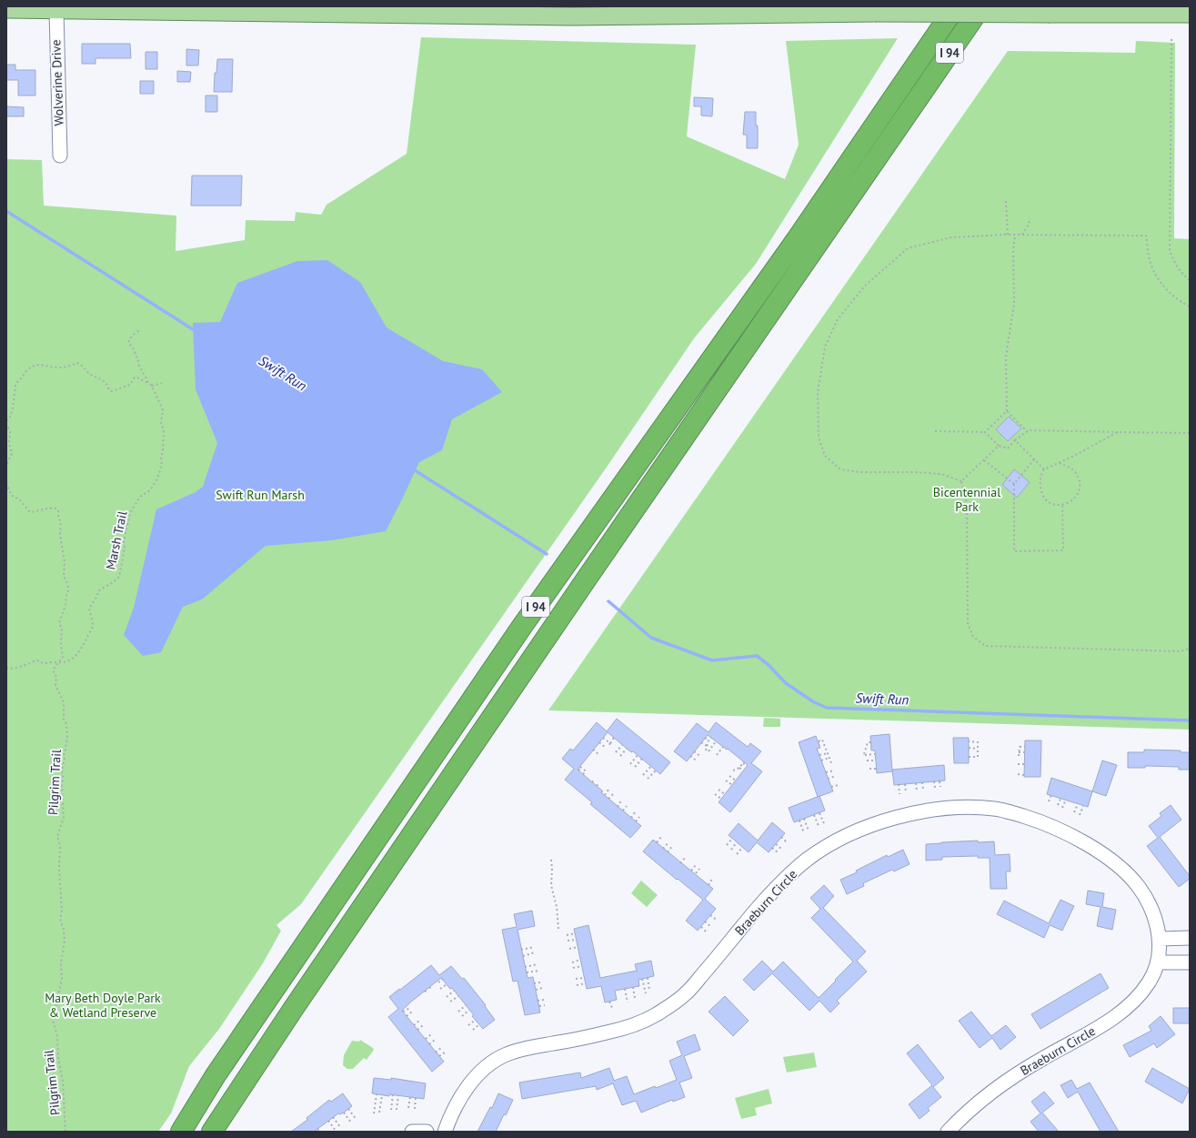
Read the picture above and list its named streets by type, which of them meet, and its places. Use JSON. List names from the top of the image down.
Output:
{
  "streets": {
    "highway": ["I 94"],
    "street": ["Wolverine Drive", "Braeburn Circle"],
    "path": ["Marsh Trail", "Pilgrim Trail"]
  },
  "crossings": [
    ["Marsh Trail", "Pilgrim Trail"]
  ],
  "water": ["Swift Run"],
  "parks": ["Bicentennial Park", "Swift Run Marsh", "Mary Beth Doyle Park & Wetland Preserve"]
}
